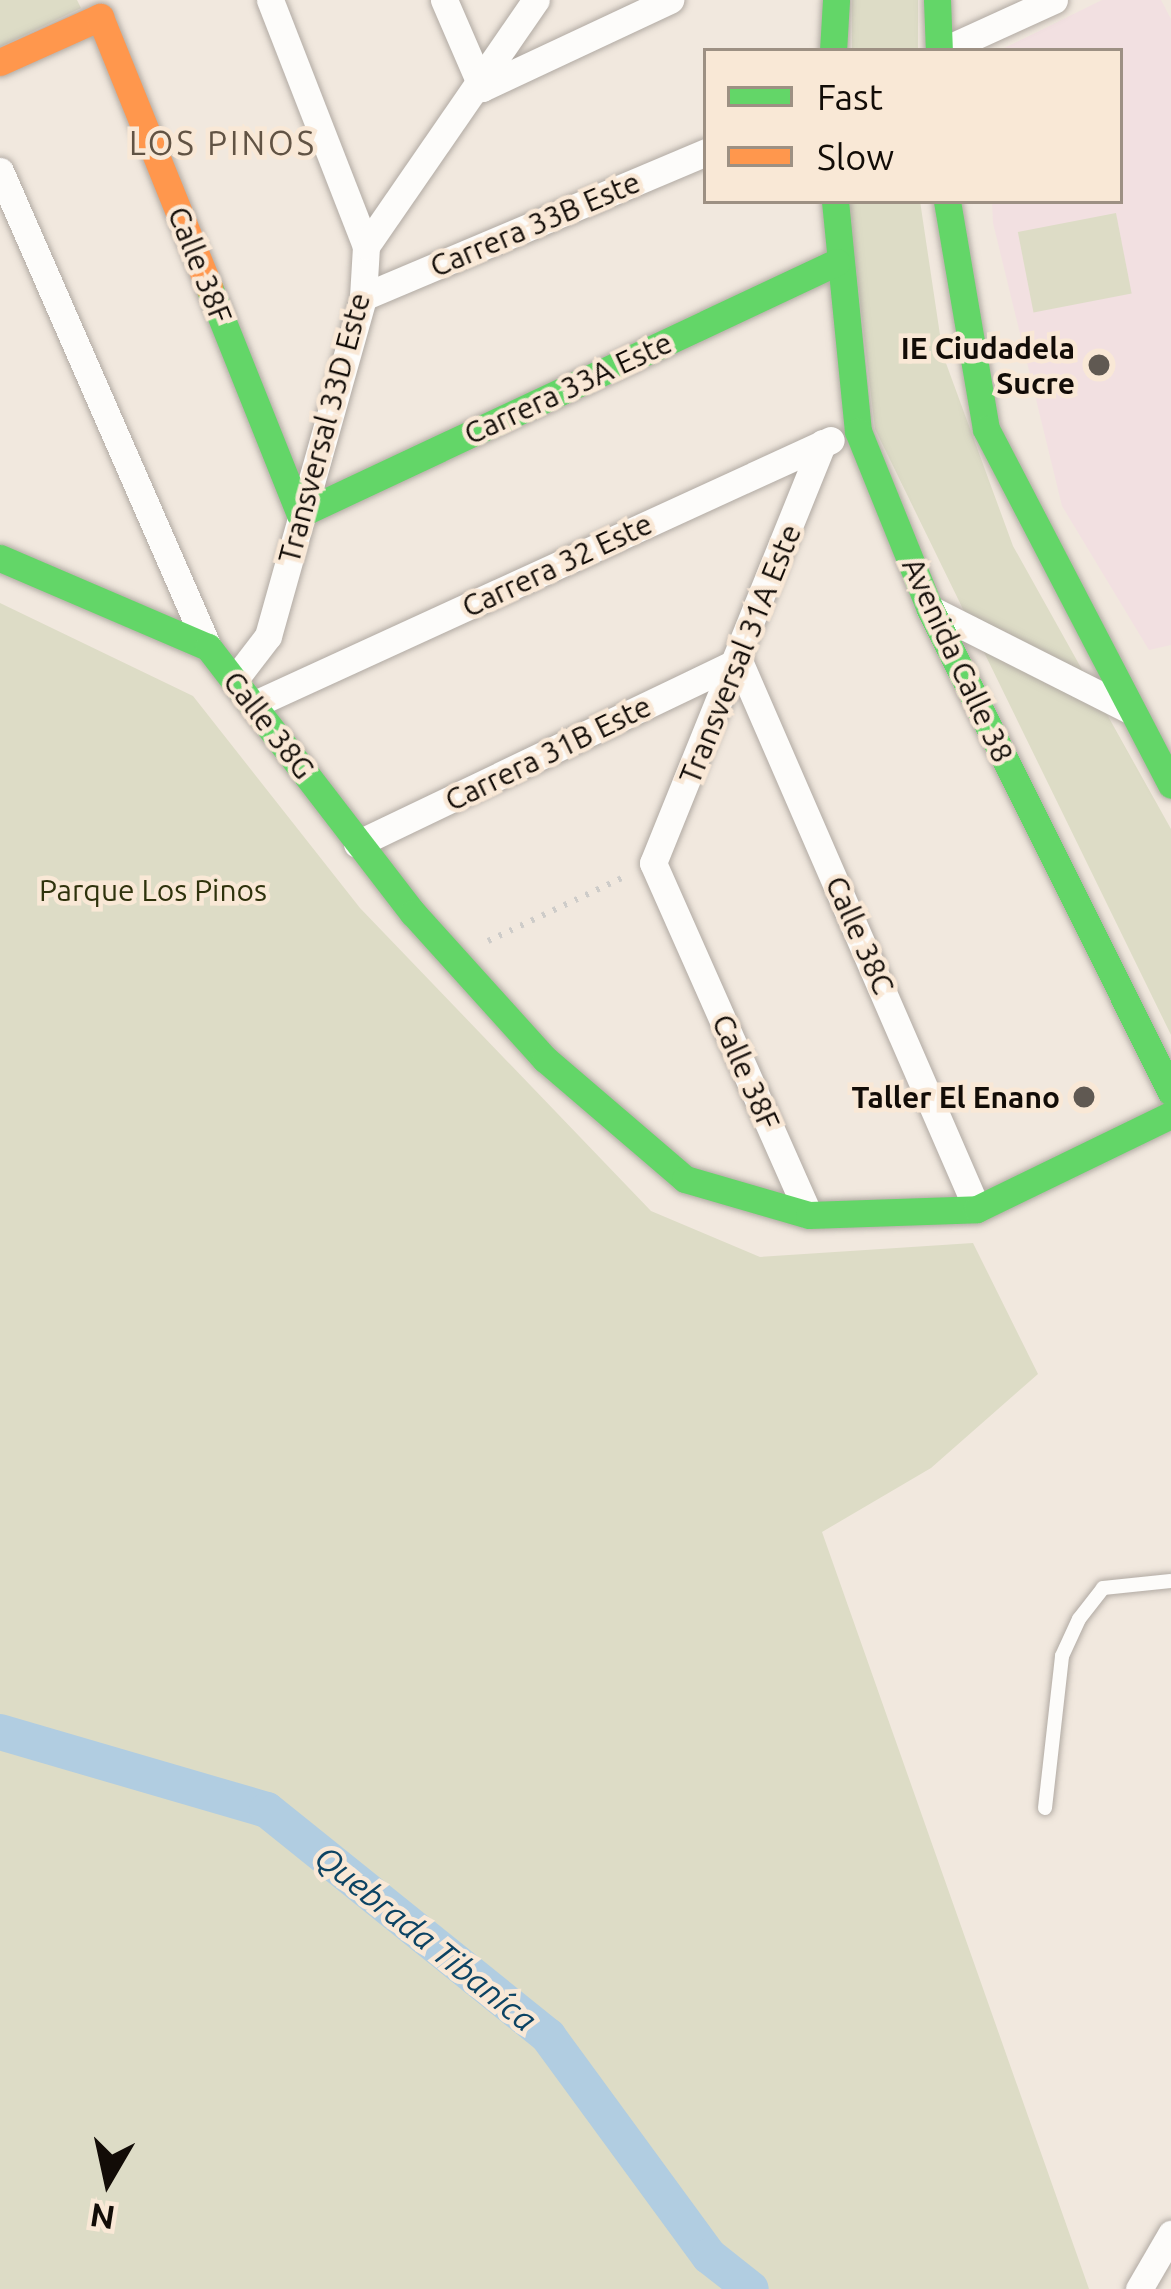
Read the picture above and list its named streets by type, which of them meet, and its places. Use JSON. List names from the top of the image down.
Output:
{
  "streets": {
    "street": [
      "Carrera 33B Este",
      "Calle 38F",
      "Carrera 33A Este",
      "Transversal 33D Este",
      "Carrera 32 Este",
      "Transversal 31A Este",
      "Avenida Calle 38",
      "Calle 38G",
      "Carrera 31B Este",
      "Calle 38C"
    ]
  },
  "crossings": [
    ["Carrera 33B Este", "Transversal 33D Este"],
    ["Calle 38F", "Carrera 33A Este"],
    ["Calle 38F", "Transversal 33D Este"],
    ["Calle 38F", "Transversal 31A Este"],
    ["Calle 38F", "Calle 38G"],
    ["Carrera 33A Este", "Transversal 33D Este"],
    ["Carrera 33A Este", "Avenida Calle 38"],
    ["Transversal 33D Este", "Calle 38G"],
    ["Carrera 32 Este", "Transversal 31A Este"],
    ["Carrera 32 Este", "Avenida Calle 38"],
    ["Carrera 32 Este", "Calle 38G"],
    ["Transversal 31A Este", "Carrera 31B Este"],
    ["Transversal 31A Este", "Calle 38C"],
    ["Calle 38G", "Carrera 31B Este"],
    ["Carrera 31B Este", "Calle 38C"]
  ],
  "districts": ["LOS PINOS"],
  "water": ["Quebrada Tibaníca"],
  "parks": ["Parque Los Pinos"],
  "places": ["IE Ciudadela Sucre", "Taller El Enano"],
  "legend": ["Fast", "Slow"],
  "north": "bottom"
}
